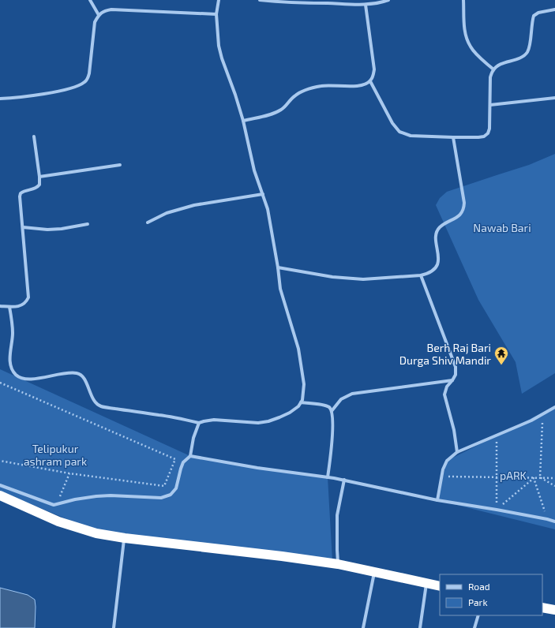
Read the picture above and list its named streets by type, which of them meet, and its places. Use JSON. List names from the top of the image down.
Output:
{
  "parks": ["Nawab Bari", "Telipukur ashram park", "pARK"],
  "places": {
    "temple": ["Berh Raj Bari Durga Shiv Mandir"]
  },
  "legend": ["Road", "Park"]
}
